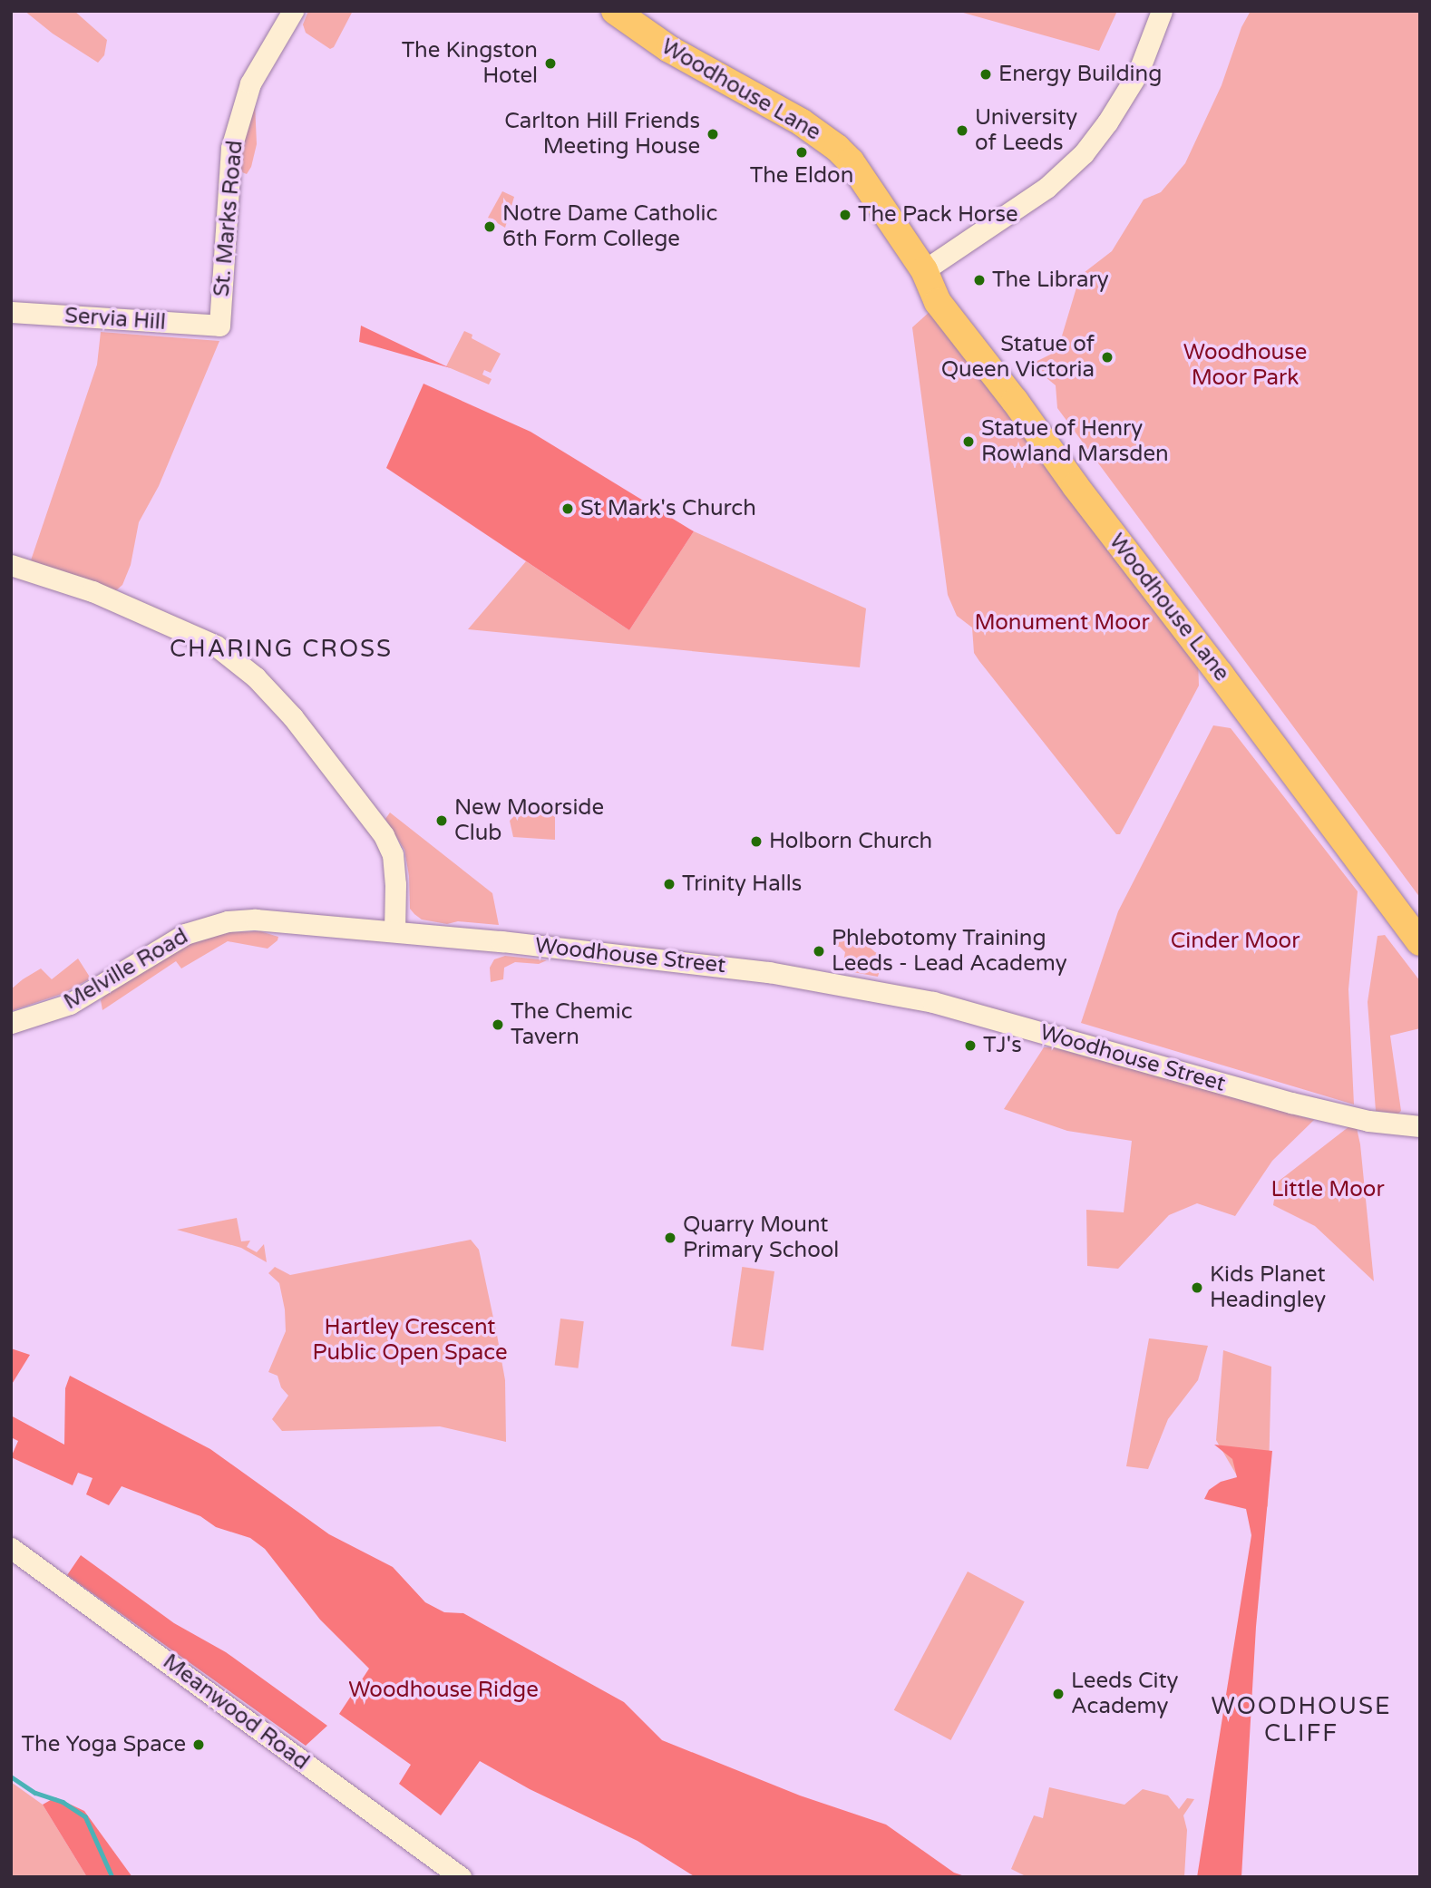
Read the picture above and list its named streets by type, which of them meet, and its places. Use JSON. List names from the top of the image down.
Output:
{
  "streets": {
    "highway": ["Woodhouse Lane"],
    "street": [
      "St. Marks Road",
      "Servia Hill",
      "Woodhouse Street",
      "Melville Road",
      "Meanwood Road"
    ]
  },
  "crossings": [
    ["St. Marks Road", "Servia Hill"],
    ["Woodhouse Street", "Melville Road"]
  ],
  "districts": ["CHARING CROSS", "WOODHOUSE CLIFF"],
  "parks": [
    "Woodhouse Moor Park",
    "Monument Moor",
    "Cinder Moor",
    "Little Moor",
    "Hartley Crescent Public Open Space",
    "Woodhouse Ridge"
  ],
  "places": [
    "The Kingston Hotel",
    "Energy Building",
    "University of Leeds",
    "Carlton Hill Friends Meeting House",
    "The Eldon",
    "The Pack Horse",
    "Notre Dame Catholic 6th Form College",
    "The Library",
    "Statue of Queen Victoria",
    "Statue of Henry Rowland Marsden",
    "St Mark's Church",
    "New Moorside Club",
    "Holborn Church",
    "Trinity Halls",
    "Phlebotomy Training Leeds - Lead Academy",
    "The Chemic Tavern",
    "TJ's",
    "Quarry Mount Primary School",
    "Kids Planet Headingley",
    "Leeds City Academy",
    "The Yoga Space"
  ]
}
